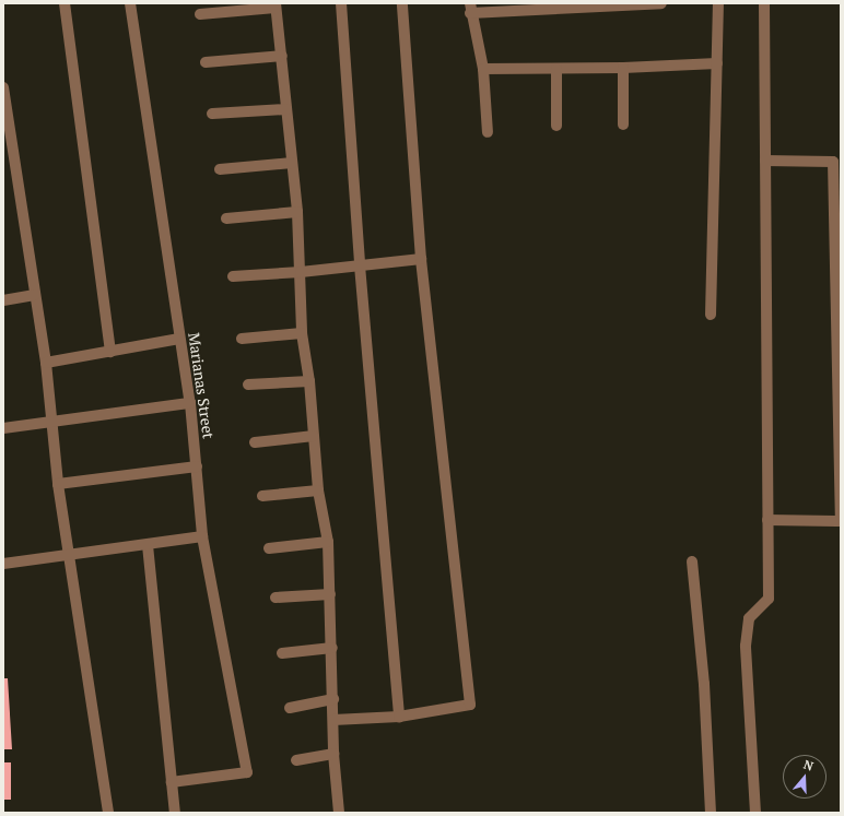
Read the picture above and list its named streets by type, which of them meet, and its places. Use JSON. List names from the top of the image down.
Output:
{
  "streets": {
    "street": ["Marianas Street"]
  },
  "north": "top"
}
